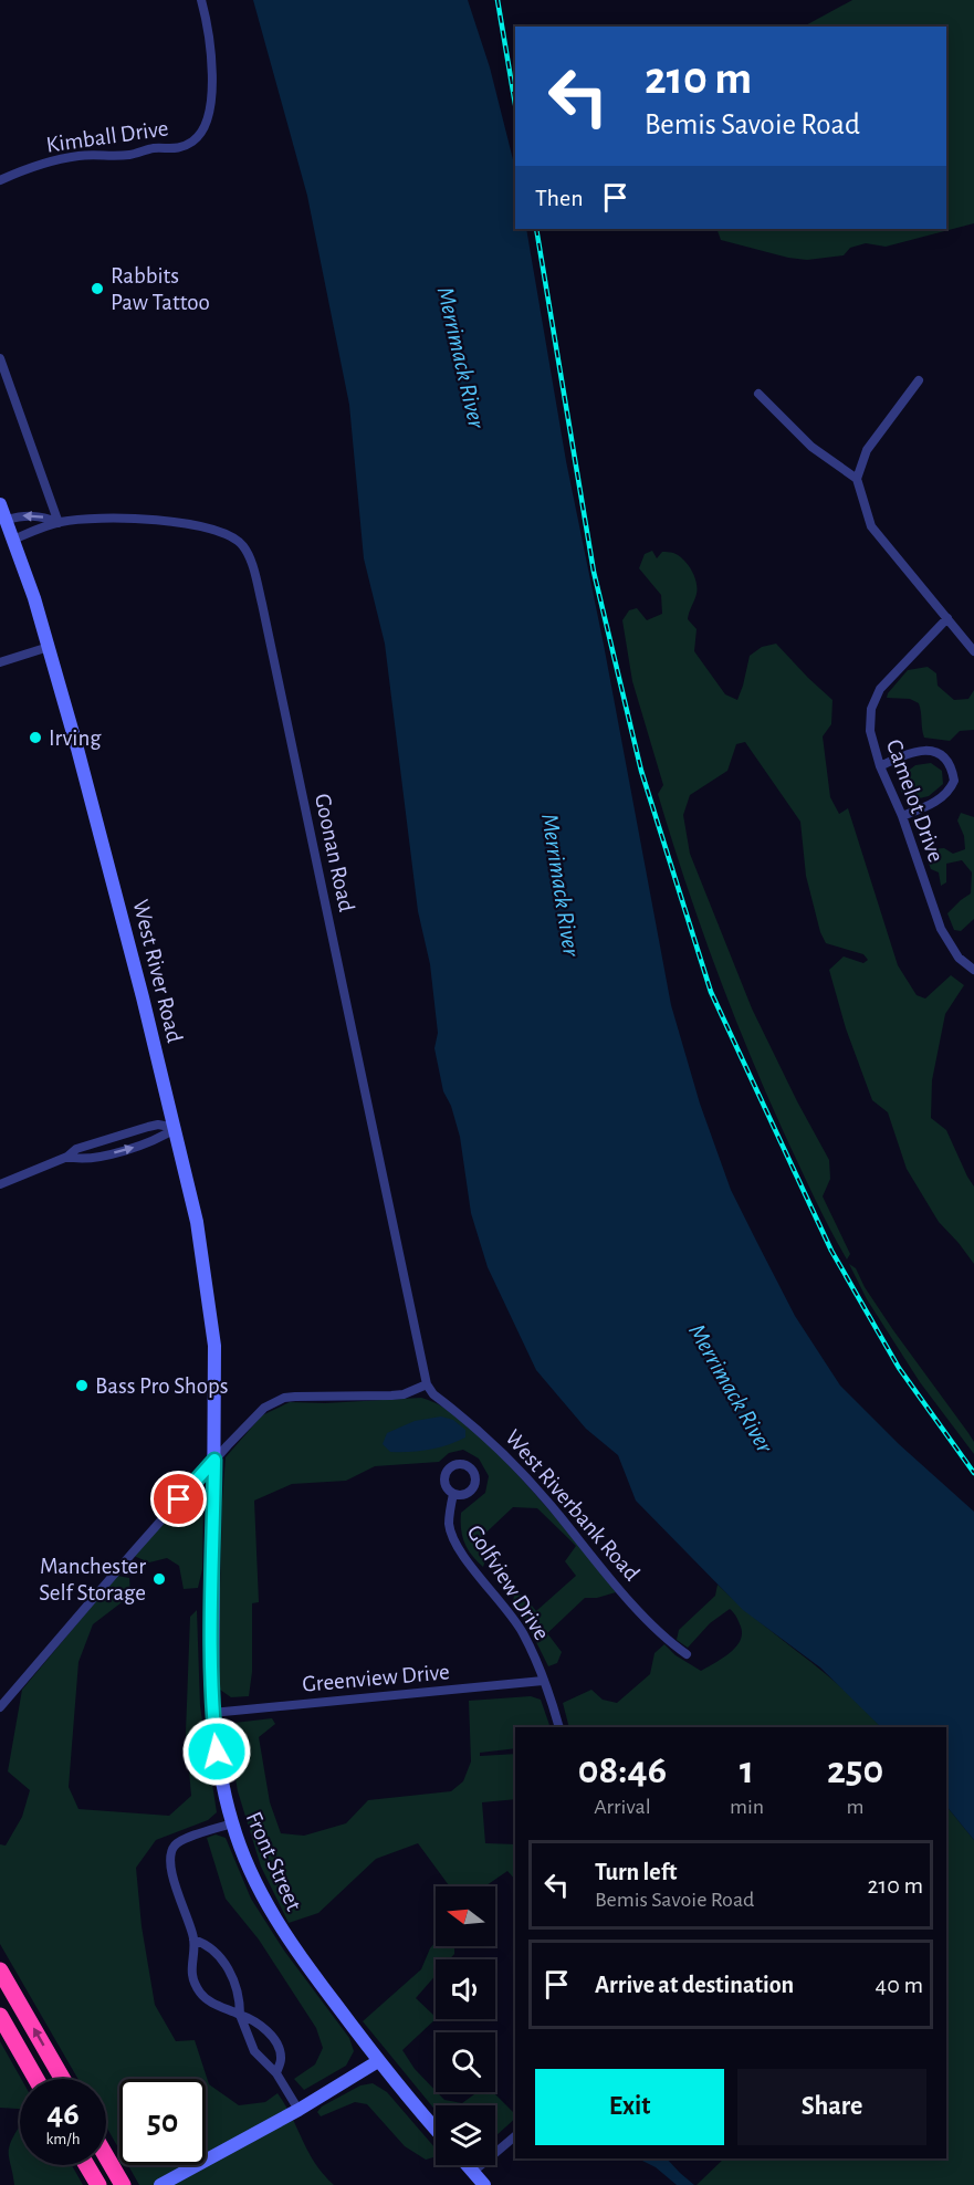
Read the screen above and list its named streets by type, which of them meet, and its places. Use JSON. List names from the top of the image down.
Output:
{
  "streets": {
    "main road": ["West River Road", "Front Street"],
    "street": [
      "Kimball Drive",
      "Camelot Drive",
      "Goonan Road",
      "West Riverbank Road",
      "Golfview Drive",
      "Greenview Drive"
    ]
  },
  "crossings": [
    ["Goonan Road", "West River Road"],
    ["Goonan Road", "West Riverbank Road"],
    ["West River Road", "Front Street"],
    ["Golfview Drive", "Greenview Drive"],
    ["Greenview Drive", "Front Street"]
  ],
  "water": ["Merrimack River"],
  "places": [
    "Rabbits Paw Tattoo",
    "Irving",
    "Bass Pro Shops",
    "Manchester Self Storage"
  ],
  "north": "left",
  "page": {
    "turn": ["210 m", "Bemis Savoie Road"],
    "then": "Then",
    "eta": [
      "08:46",
      "Arrival",
      "1",
      "min",
      "250",
      "m"
    ],
    "list": [
      {
        "name": "Turn left",
        "note": "Bemis Savoie Road",
        "value": "210 m"
      },
      {
        "name": "Arrive at destination",
        "value": "40 m"
      }
    ],
    "buttons": ["Exit", "Share"],
    "speed": "46 km/h",
    "limit": "50"
  }
}
